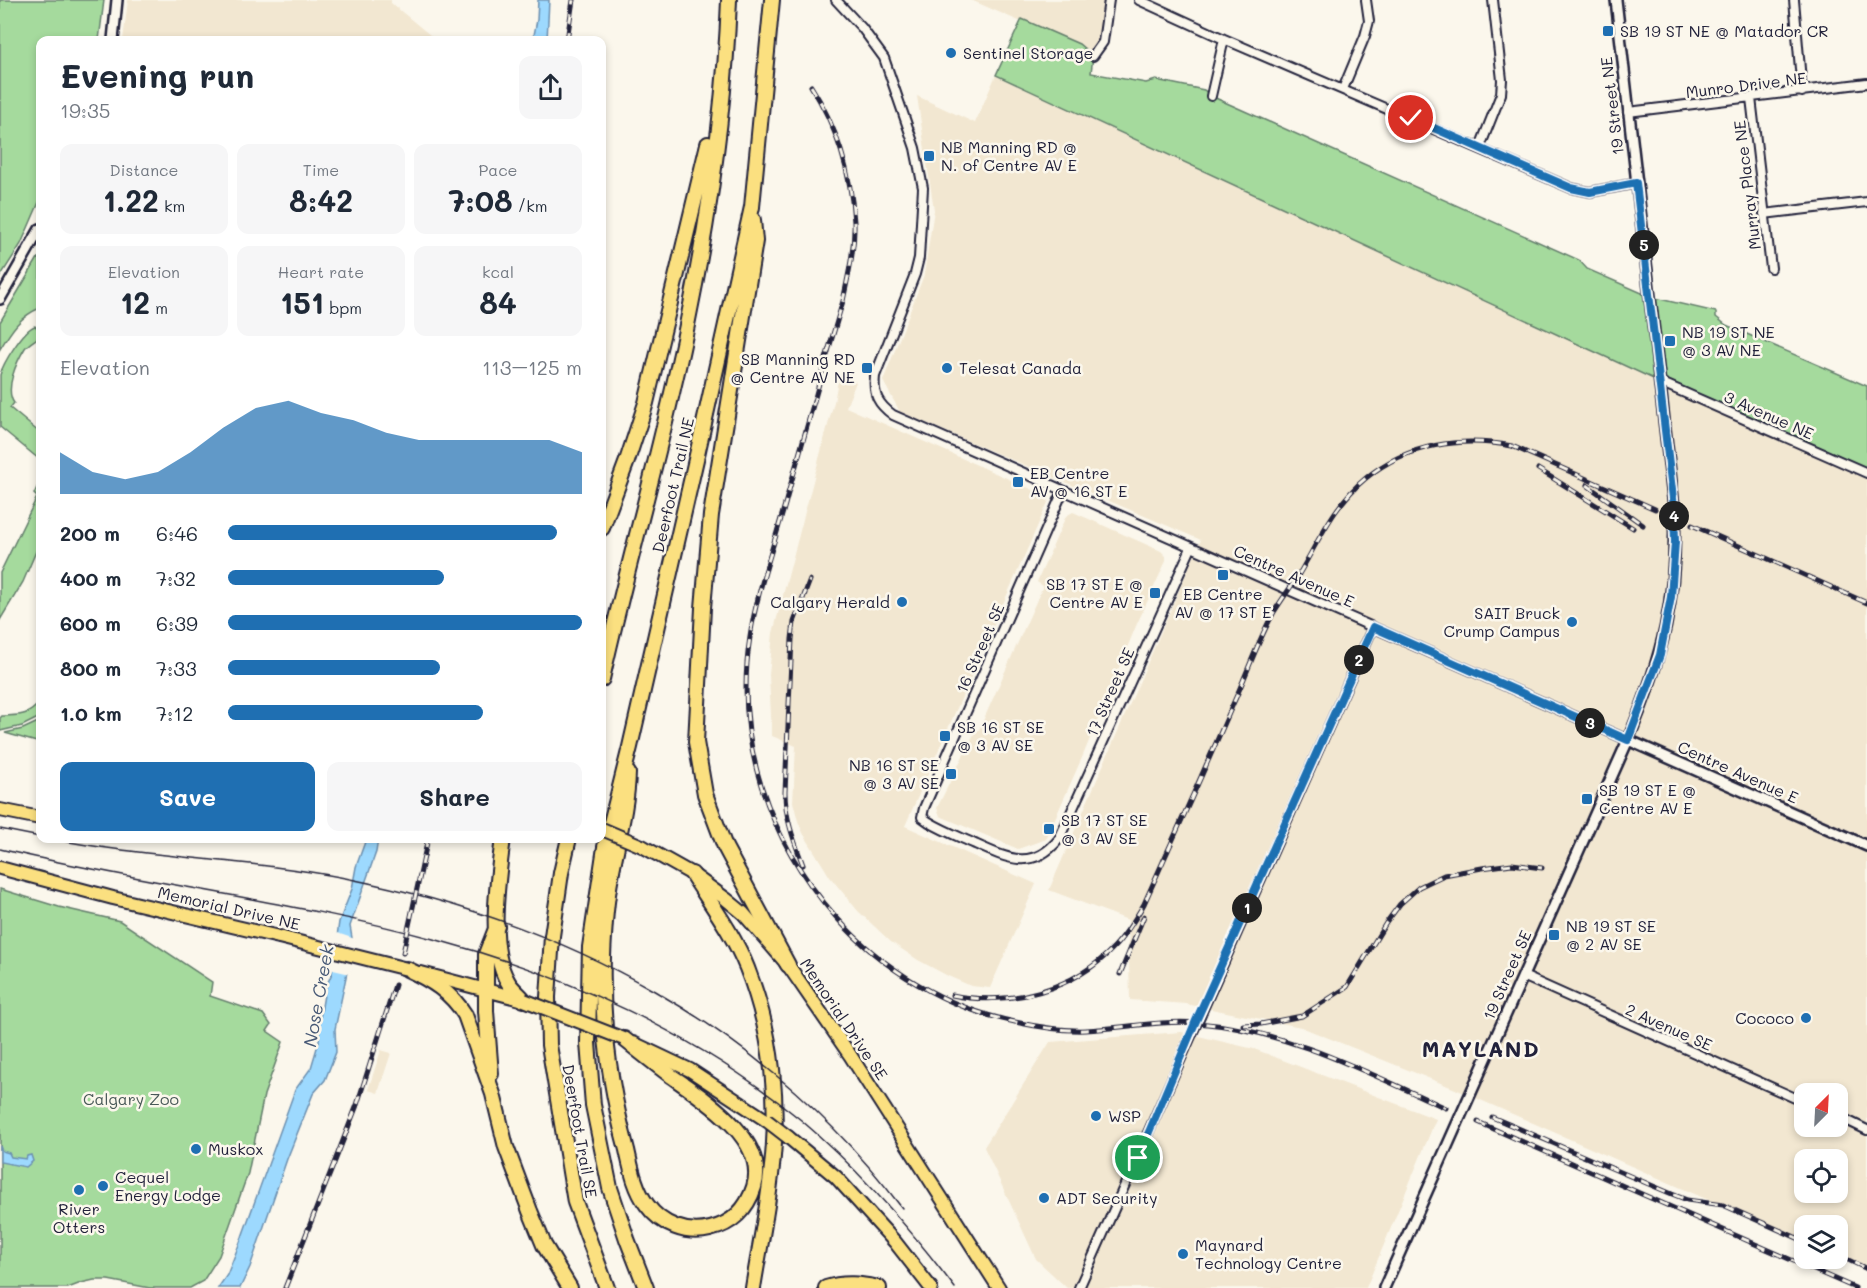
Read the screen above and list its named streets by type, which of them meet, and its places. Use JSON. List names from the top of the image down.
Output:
{
  "streets": {
    "highway": ["Deerfoot Trail NE", "Deerfoot Trail SE"],
    "main road": ["Memorial Drive NE", "Memorial Drive SE"],
    "street": [
      "Munro Drive NE",
      "19 Street NE",
      "Murray Place NE",
      "3 Avenue NE",
      "Centre Avenue E",
      "16 Street SE",
      "17 Street SE",
      "19 Street SE",
      "2 Avenue SE"
    ]
  },
  "crossings": [
    ["Munro Drive NE", "19 Street NE"],
    ["Munro Drive NE", "Murray Place NE"],
    ["19 Street NE", "3 Avenue NE"],
    ["19 Street NE", "Centre Avenue E"],
    ["19 Street NE", "19 Street SE"],
    ["Deerfoot Trail NE", "Deerfoot Trail SE"],
    ["Centre Avenue E", "16 Street SE"],
    ["Centre Avenue E", "17 Street SE"],
    ["Centre Avenue E", "19 Street SE"],
    ["16 Street SE", "17 Street SE"],
    ["19 Street SE", "2 Avenue SE"]
  ],
  "districts": ["MAYLAND"],
  "water": ["Nose Creek"],
  "parks": ["Calgary Zoo"],
  "places": {
    "transit": [
      "SB 19 ST NE @ Matador CR",
      "NB Manning RD @ N. of Centre AV E",
      "NB 19 ST NE @ 3 AV NE",
      "SB Manning RD @ Centre AV NE",
      "EB Centre AV @ 16 ST E",
      "EB Centre AV @ 17 ST E",
      "SB 17 ST E @ Centre AV E",
      "SB 16 ST SE @ 3 AV SE",
      "NB 16 ST SE @ 3 AV SE",
      "SB 19 ST E @ Centre AV E",
      "SB 17 ST SE @ 3 AV SE",
      "NB 19 ST SE @ 2 AV SE"
    ],
    "other": [
      "Sentinel Storage",
      "Telesat Canada",
      "Calgary Herald",
      "SAIT Bruck Crump Campus",
      "Cococo",
      "WSP",
      "Muskox",
      "Cequel Energy Lodge",
      "River Otters",
      "ADT Security",
      "Maynard Technology Centre"
    ]
  },
  "north": "top right",
  "page": {
    "heading": ["Evening run", "19:35"],
    "stats": [
      ["Distance", "1.22 km"],
      ["Time", "8:42"],
      ["Pace", "7:08 /km"],
      ["Elevation", "12 m"],
      ["Heart rate", "151 bpm"],
      ["kcal", "84"]
    ],
    "pins": [
      "5",
      "4",
      "2",
      "3",
      "1"
    ],
    "chart": ["Elevation", "113–125 m"],
    "list": [
      {
        "name": "200 m",
        "note": "6:46"
      },
      {
        "name": "400 m",
        "note": "7:32"
      },
      {
        "name": "600 m",
        "note": "6:39"
      },
      {
        "name": "800 m",
        "note": "7:33"
      },
      {
        "name": "1.0 km",
        "note": "7:12"
      }
    ],
    "buttons": ["Save", "Share"]
  }
}
